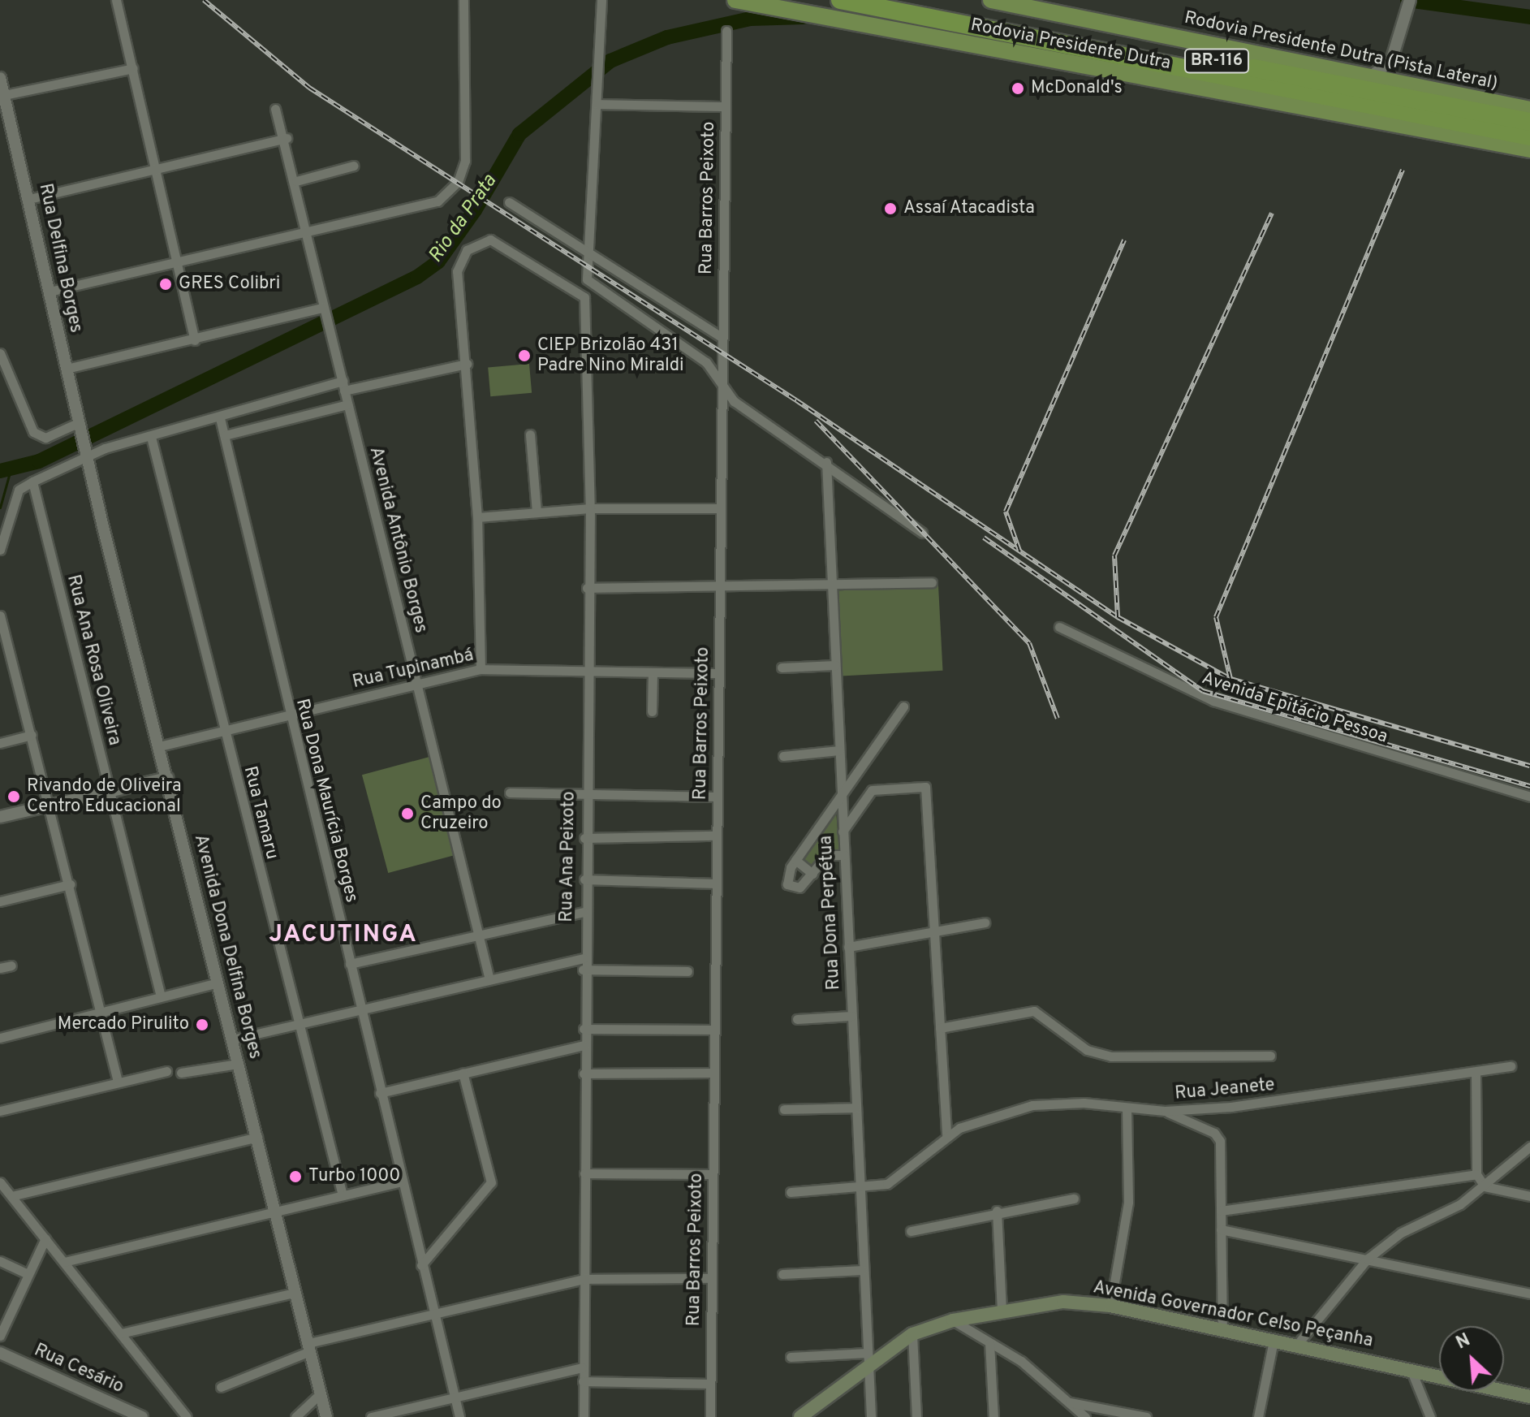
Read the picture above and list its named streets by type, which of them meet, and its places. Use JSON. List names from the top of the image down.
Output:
{
  "streets": {
    "highway": ["Rodovia Presidente Dutra", "Rodovia Presidente Dutra (Pista Lateral)", "BR-116"],
    "main road": ["Avenida Governador Celso Peçanha"],
    "street": [
      "Rua Barros Peixoto",
      "Rua Delfina Borges",
      "Avenida Antônio Borges",
      "Rua Ana Rosa Oliveira",
      "Rua Tupinambá",
      "Avenida Epitácio Pessoa",
      "Rua Dona Maurícia Borges",
      "Rua Tamaru",
      "Rua Ana Peixoto",
      "Rua Dona Perpétua",
      "Avenida Dona Delfina Borges",
      "Rua Jeanete",
      "Rua Cesário"
    ]
  },
  "crossings": [
    ["Rua Barros Peixoto", "Rua Tupinambá"],
    ["Rua Delfina Borges", "Avenida Dona Delfina Borges"],
    ["Avenida Antônio Borges", "Rua Tupinambá"],
    ["Rua Tupinambá", "Rua Dona Maurícia Borges"],
    ["Rua Tupinambá", "Rua Tamaru"],
    ["Rua Tupinambá", "Rua Ana Peixoto"],
    ["Rua Tupinambá", "Avenida Dona Delfina Borges"],
    ["Rua Dona Perpétua", "Rua Jeanete"],
    ["Rua Dona Perpétua", "Avenida Governador Celso Peçanha"]
  ],
  "districts": ["JACUTINGA"],
  "water": ["Rio da Prata"],
  "places": [
    "McDonald's",
    "Assaí Atacadista",
    "GRES Colibri",
    "CIEP Brizolão 431 Padre Nino Miraldi",
    "Rivando de Oliveira Centro Educacional",
    "Campo do Cruzeiro",
    "Mercado Pirulito",
    "Turbo 1000"
  ],
  "north": "top left"
}
